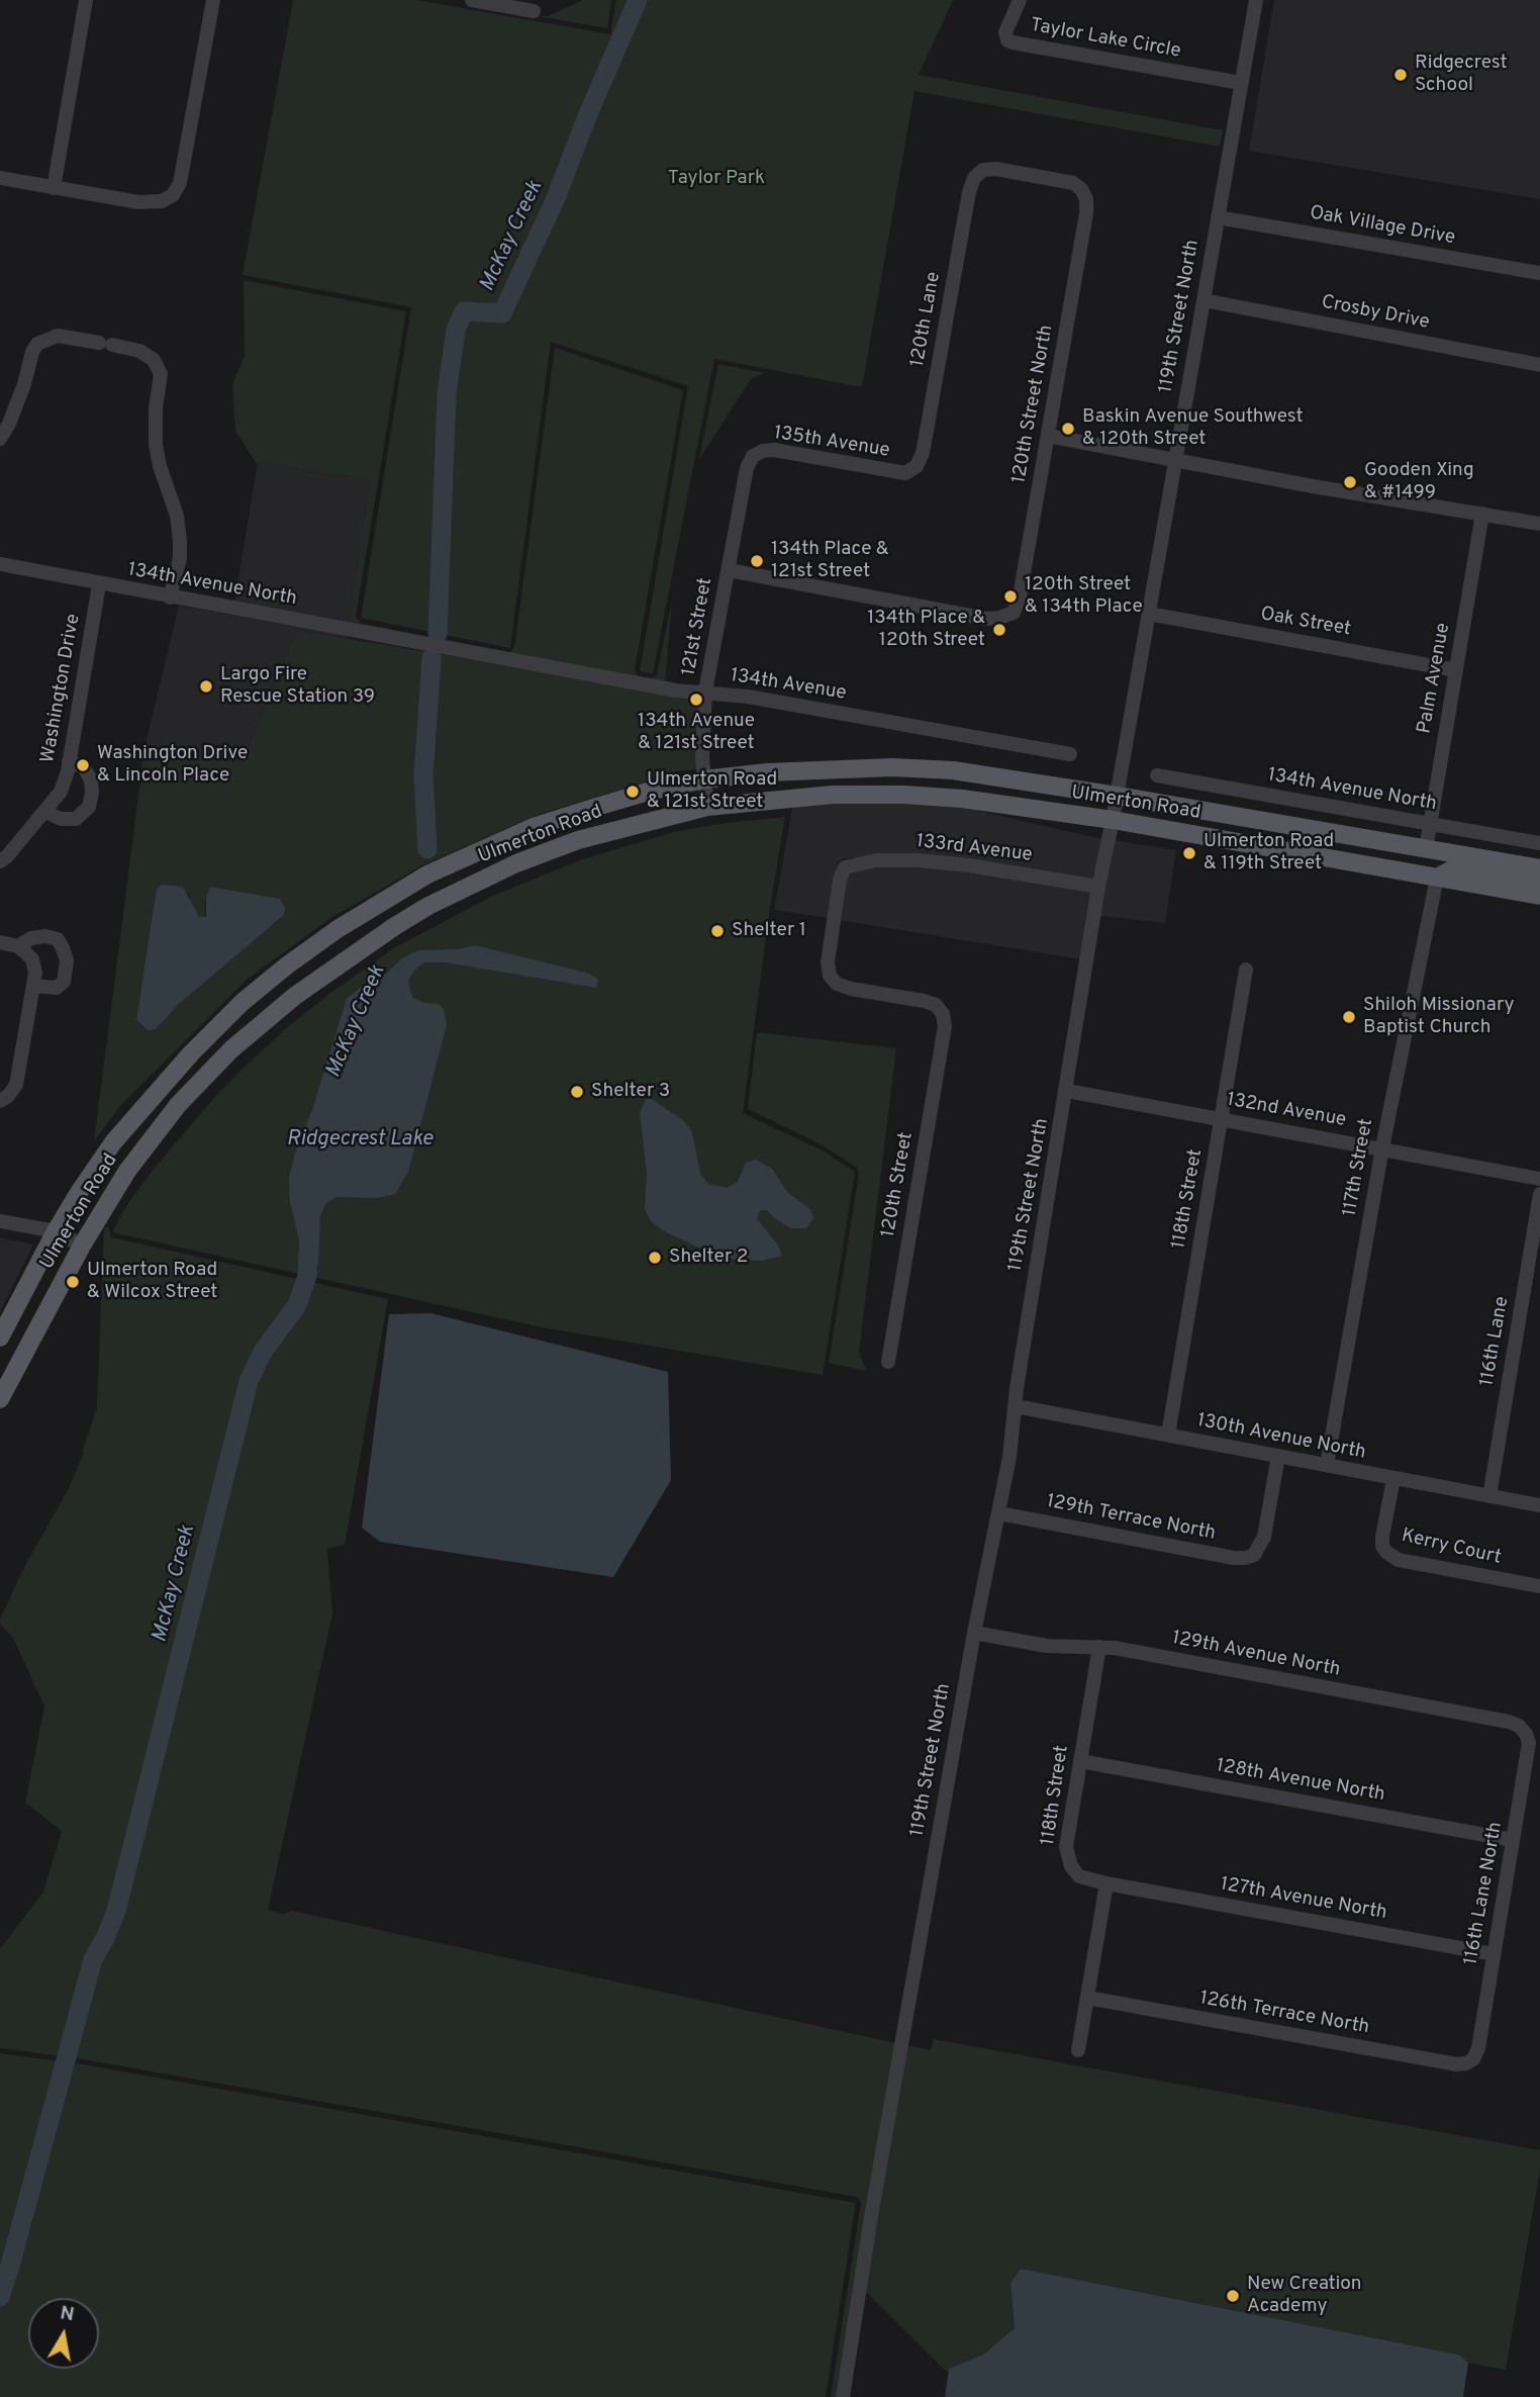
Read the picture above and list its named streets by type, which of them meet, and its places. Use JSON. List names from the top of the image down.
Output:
{
  "streets": {
    "main road": ["Ulmerton Road"],
    "street": [
      "Taylor Lake Circle",
      "Oak Village Drive",
      "Crosby Drive",
      "119th Street North",
      "120th Lane",
      "120th Street North",
      "135th Avenue",
      "134th Avenue North",
      "Oak Street",
      "121st Street",
      "Palm Avenue",
      "134th Avenue",
      "Washington Drive",
      "133rd Avenue",
      "132nd Avenue",
      "117th Street",
      "120th Street",
      "118th Street",
      "116th Lane",
      "130th Avenue North",
      "129th Terrace North",
      "Kerry Court",
      "129th Avenue North",
      "128th Avenue North",
      "116th Lane North",
      "127th Avenue North",
      "126th Terrace North"
    ]
  },
  "crossings": [
    ["Taylor Lake Circle", "119th Street North"],
    ["Oak Village Drive", "119th Street North"],
    ["Crosby Drive", "119th Street North"],
    ["119th Street North", "Oak Street"],
    ["119th Street North", "Ulmerton Road"],
    ["119th Street North", "133rd Avenue"],
    ["119th Street North", "132nd Avenue"],
    ["119th Street North", "130th Avenue North"],
    ["119th Street North", "129th Terrace North"],
    ["119th Street North", "129th Avenue North"],
    ["120th Lane", "120th Street North"],
    ["120th Lane", "135th Avenue"],
    ["120th Street North", "121st Street"],
    ["135th Avenue", "121st Street"],
    ["134th Avenue North", "Palm Avenue"],
    ["134th Avenue North", "134th Avenue"],
    ["134th Avenue North", "Washington Drive"],
    ["Oak Street", "Palm Avenue"],
    ["121st Street", "134th Avenue"],
    ["121st Street", "Ulmerton Road"],
    ["Palm Avenue", "Ulmerton Road"],
    ["Ulmerton Road", "117th Street"],
    ["133rd Avenue", "120th Street"],
    ["132nd Avenue", "117th Street"],
    ["132nd Avenue", "118th Street"],
    ["117th Street", "130th Avenue North"],
    ["118th Street", "130th Avenue North"],
    ["118th Street", "129th Avenue North"],
    ["118th Street", "128th Avenue North"],
    ["118th Street", "127th Avenue North"],
    ["116th Lane", "130th Avenue North"],
    ["130th Avenue North", "129th Terrace North"],
    ["130th Avenue North", "Kerry Court"],
    ["129th Avenue North", "116th Lane North"],
    ["128th Avenue North", "116th Lane North"],
    ["116th Lane North", "127th Avenue North"],
    ["116th Lane North", "126th Terrace North"]
  ],
  "water": ["McKay Creek", "Ridgecrest Lake"],
  "parks": ["Taylor Park"],
  "places": [
    "Ridgecrest School",
    "Baskin Avenue Southwest & 120th Street",
    "Gooden Xing & #1499",
    "134th Place & 121st Street",
    "120th Street & 134th Place",
    "134th Place & 120th Street",
    "Largo Fire Rescue Station 39",
    "134th Avenue & 121st Street",
    "Washington Drive & Lincoln Place",
    "Ulmerton Road & 121st Street",
    "Ulmerton Road & 119th Street",
    "Shelter 1",
    "Shiloh Missionary Baptist Church",
    "Shelter 3",
    "Shelter 2",
    "Ulmerton Road & Wilcox Street",
    "New Creation Academy"
  ],
  "north": "top"
}
